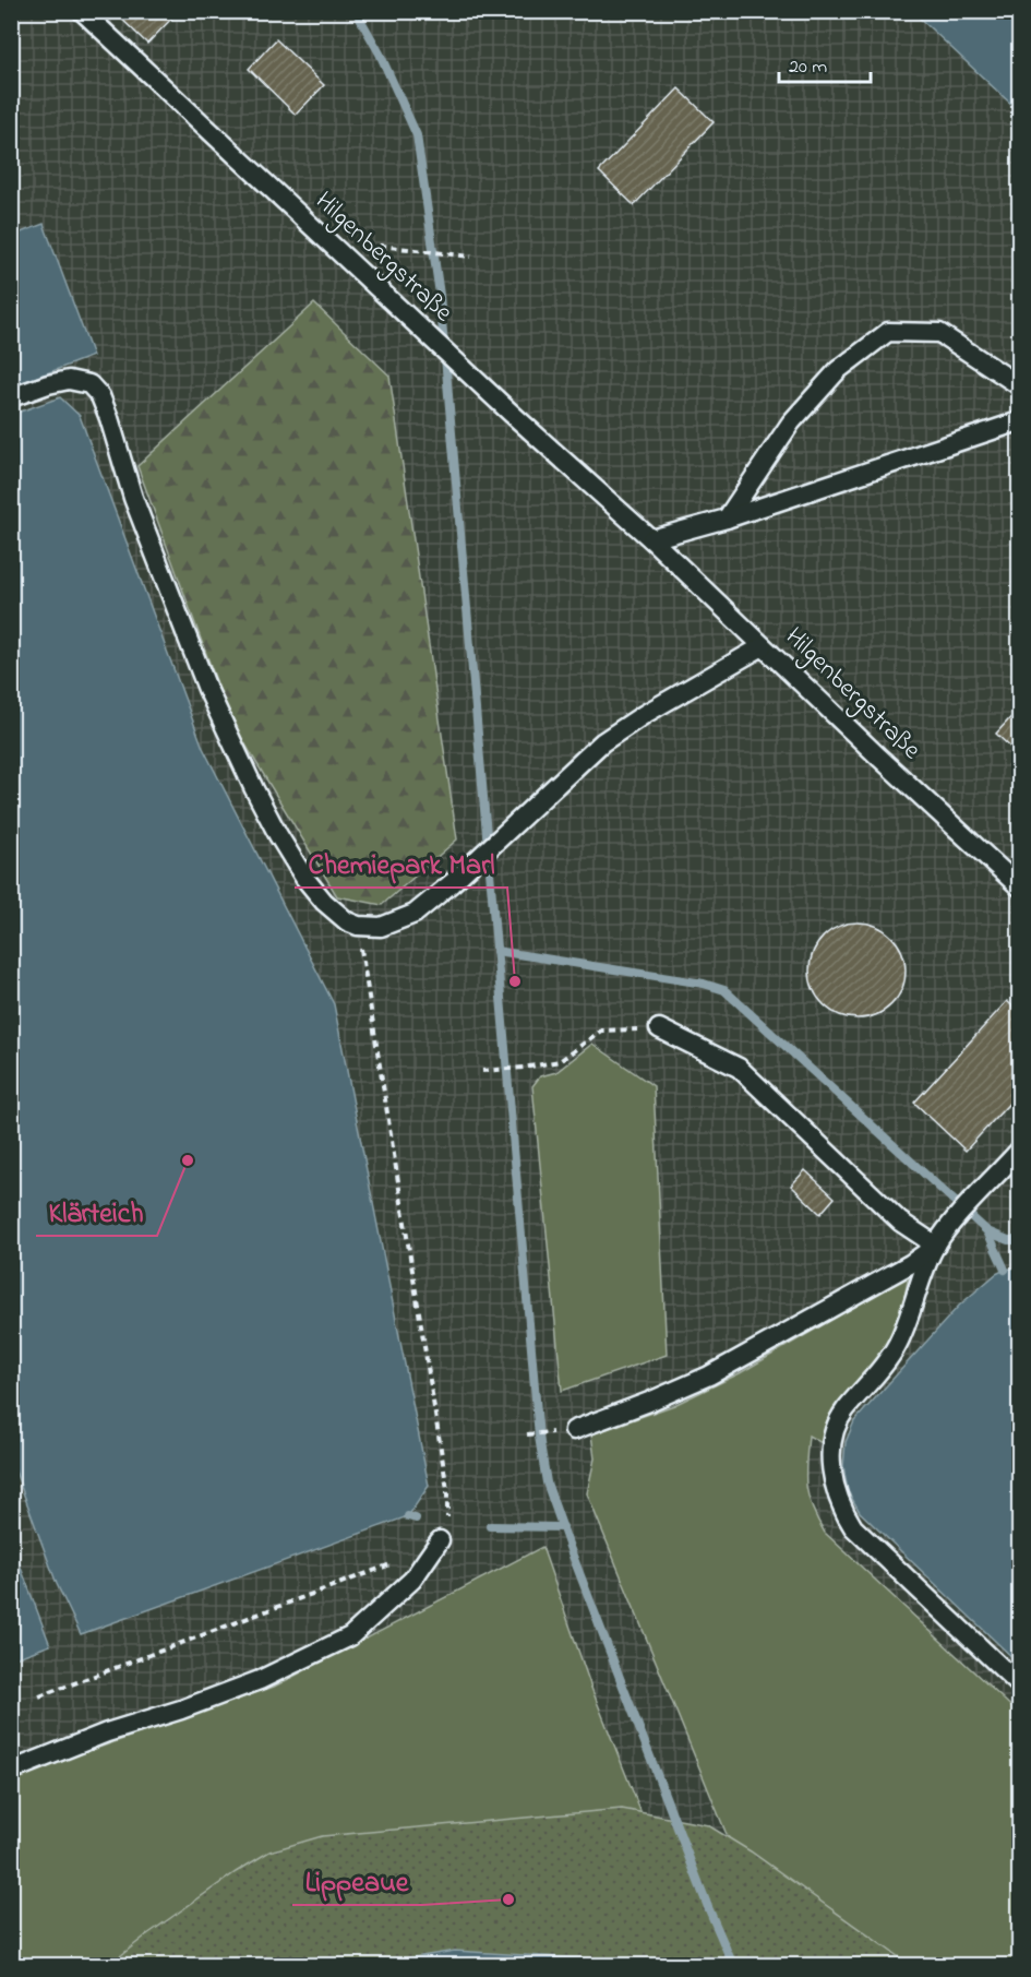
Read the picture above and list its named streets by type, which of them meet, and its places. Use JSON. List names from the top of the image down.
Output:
{
  "streets": {
    "lane": ["Hilgenbergstraße"]
  },
  "places": ["Chemiepark Marl", "Klärteich", "Lippeaue"],
  "scale_bar": "20 m"
}
